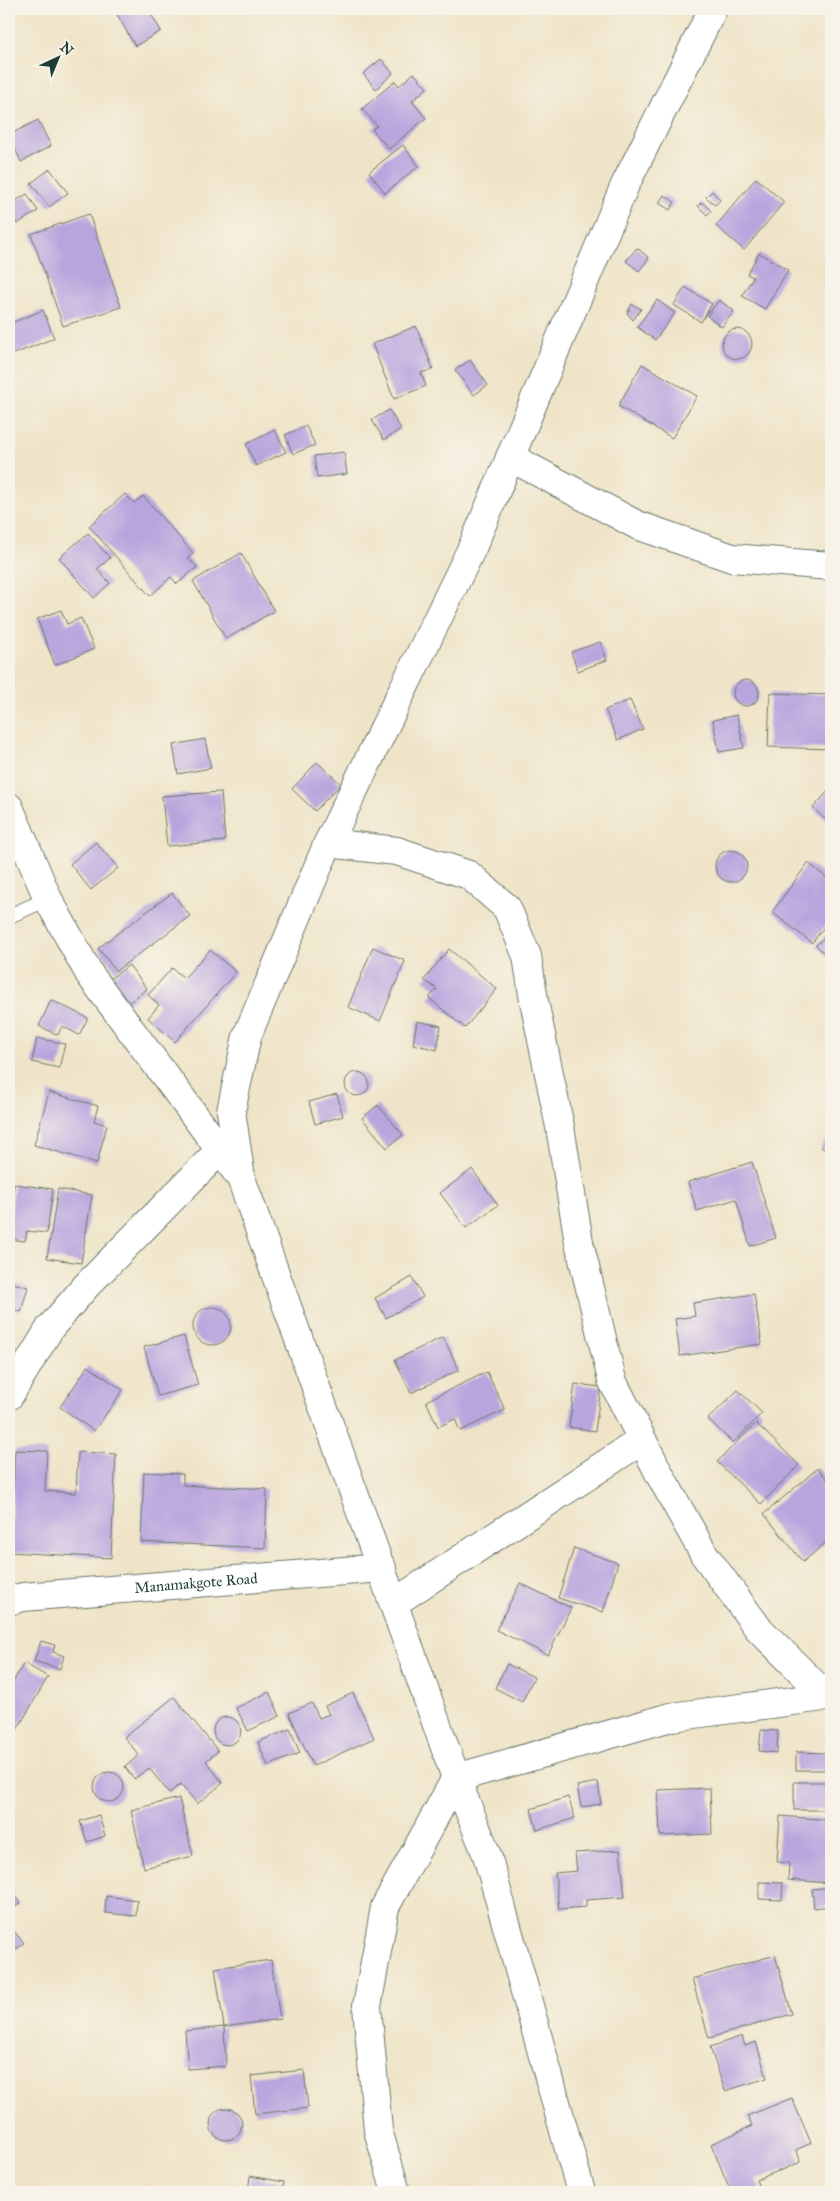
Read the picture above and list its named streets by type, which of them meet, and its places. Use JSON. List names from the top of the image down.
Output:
{
  "streets": {
    "street": ["Manamakgote Road"]
  },
  "north": "top right"
}
